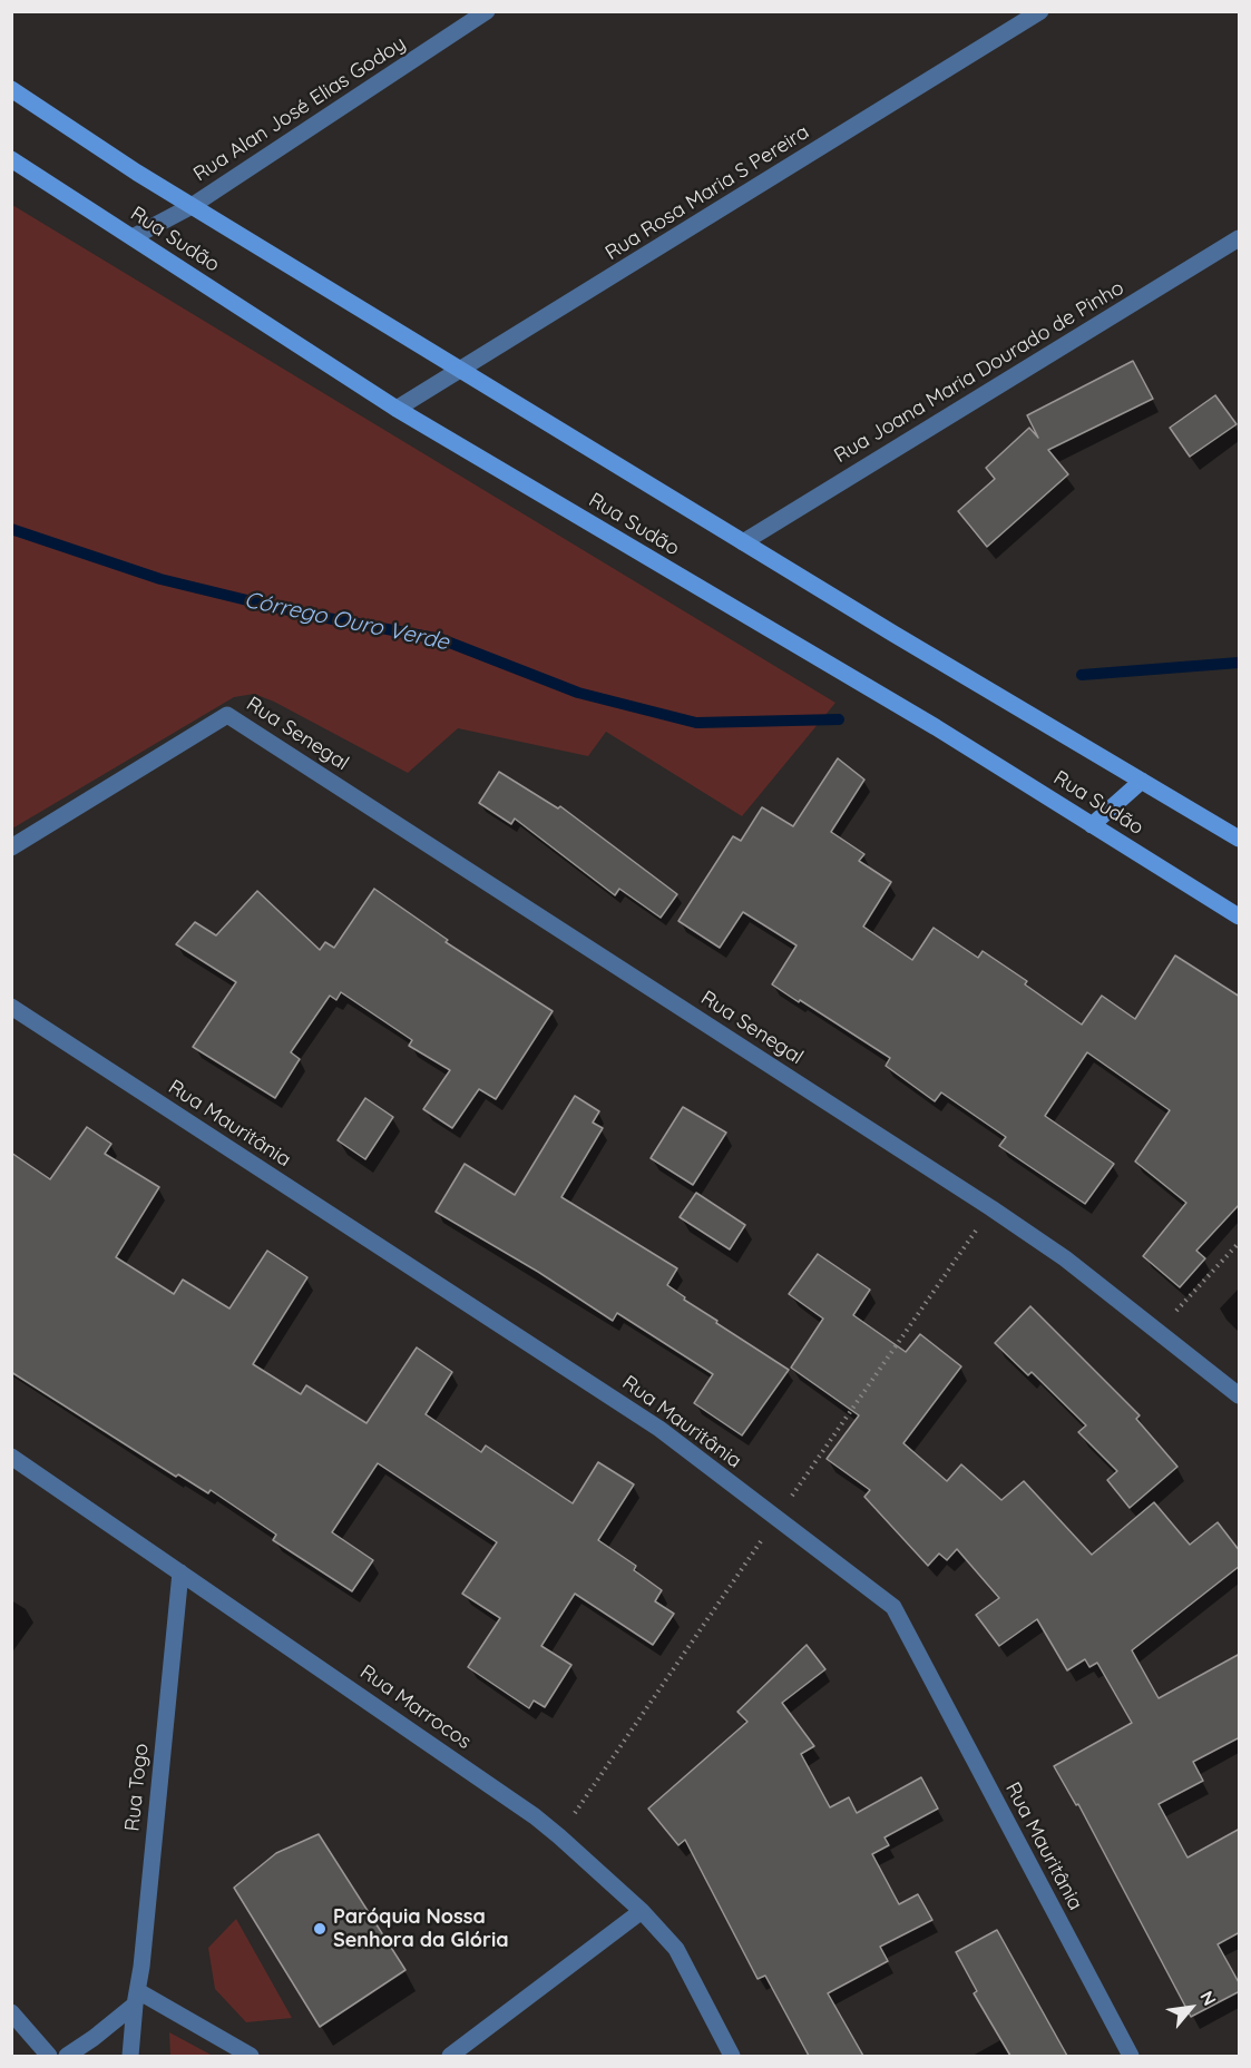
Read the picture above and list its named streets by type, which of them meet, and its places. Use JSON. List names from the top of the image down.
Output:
{
  "streets": {
    "street": [
      "Rua Alan José Elias Godoy",
      "Rua Rosa Maria S Pereira",
      "Rua Sudão",
      "Rua Joana Maria Dourado de Pinho",
      "Rua Senegal",
      "Rua Mauritânia",
      "Rua Marrocos",
      "Rua Togo"
    ]
  },
  "crossings": [
    ["Rua Alan José Elias Godoy", "Rua Sudão"],
    ["Rua Rosa Maria S Pereira", "Rua Sudão"],
    ["Rua Sudão", "Rua Joana Maria Dourado de Pinho"],
    ["Rua Marrocos", "Rua Togo"]
  ],
  "water": ["Córrego Ouro Verde"],
  "places": ["Paróquia Nossa Senhora da Glória"],
  "north": "top right"
}
